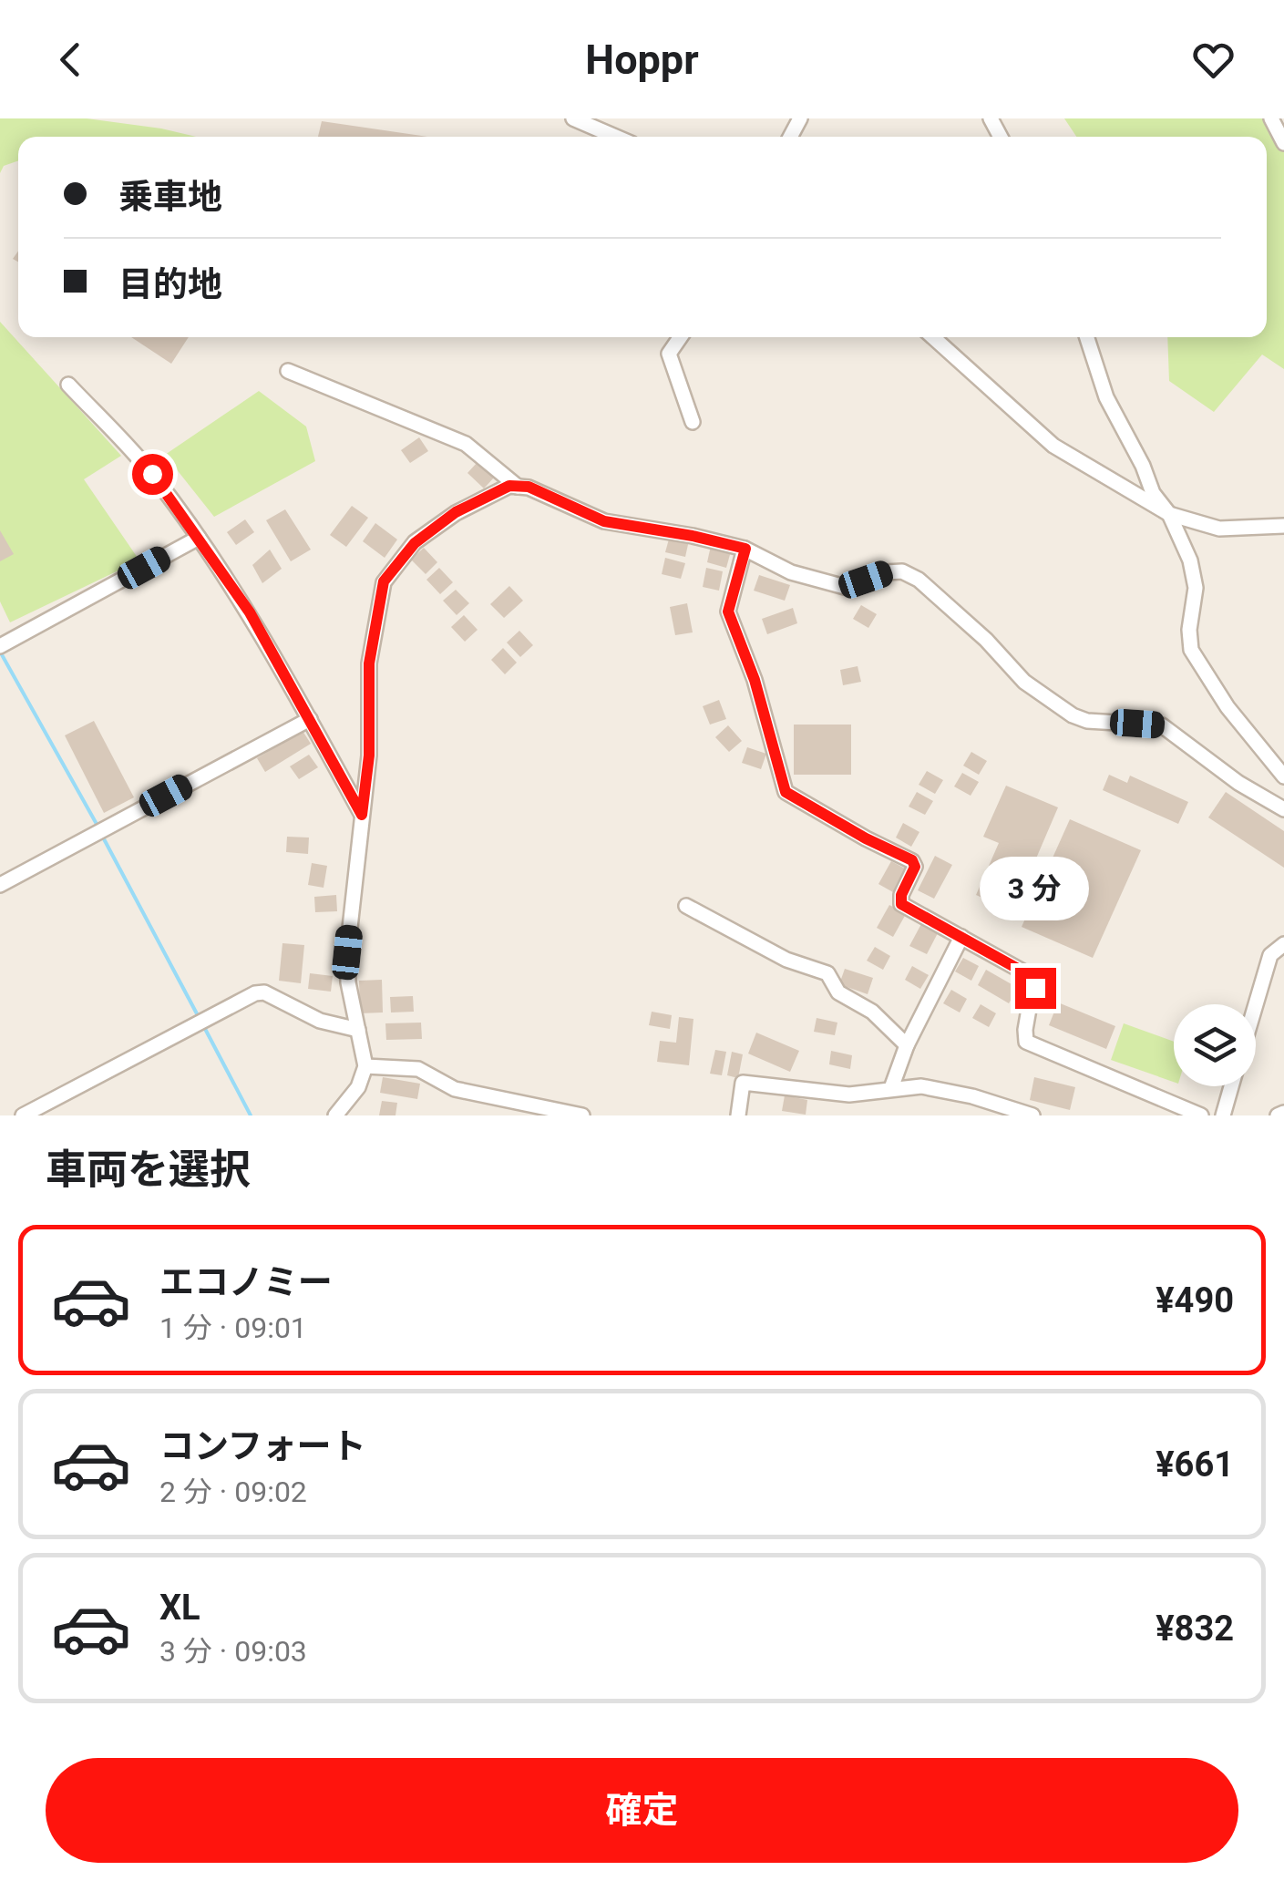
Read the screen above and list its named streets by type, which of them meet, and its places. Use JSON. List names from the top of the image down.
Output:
{
  "page": {
    "header": "Hoppr",
    "banner": ["乗車地", "目的地"],
    "bubble": "3 分",
    "heading": "車両を選択",
    "list": [
      {
        "name": "エコノミー",
        "note": "1 分 · 09:01",
        "value": "¥490"
      },
      {
        "name": "コンフォート",
        "note": "2 分 · 09:02",
        "value": "¥661"
      },
      {
        "name": "XL",
        "note": "3 分 · 09:03",
        "value": "¥832"
      }
    ],
    "buttons": "確定"
  }
}
